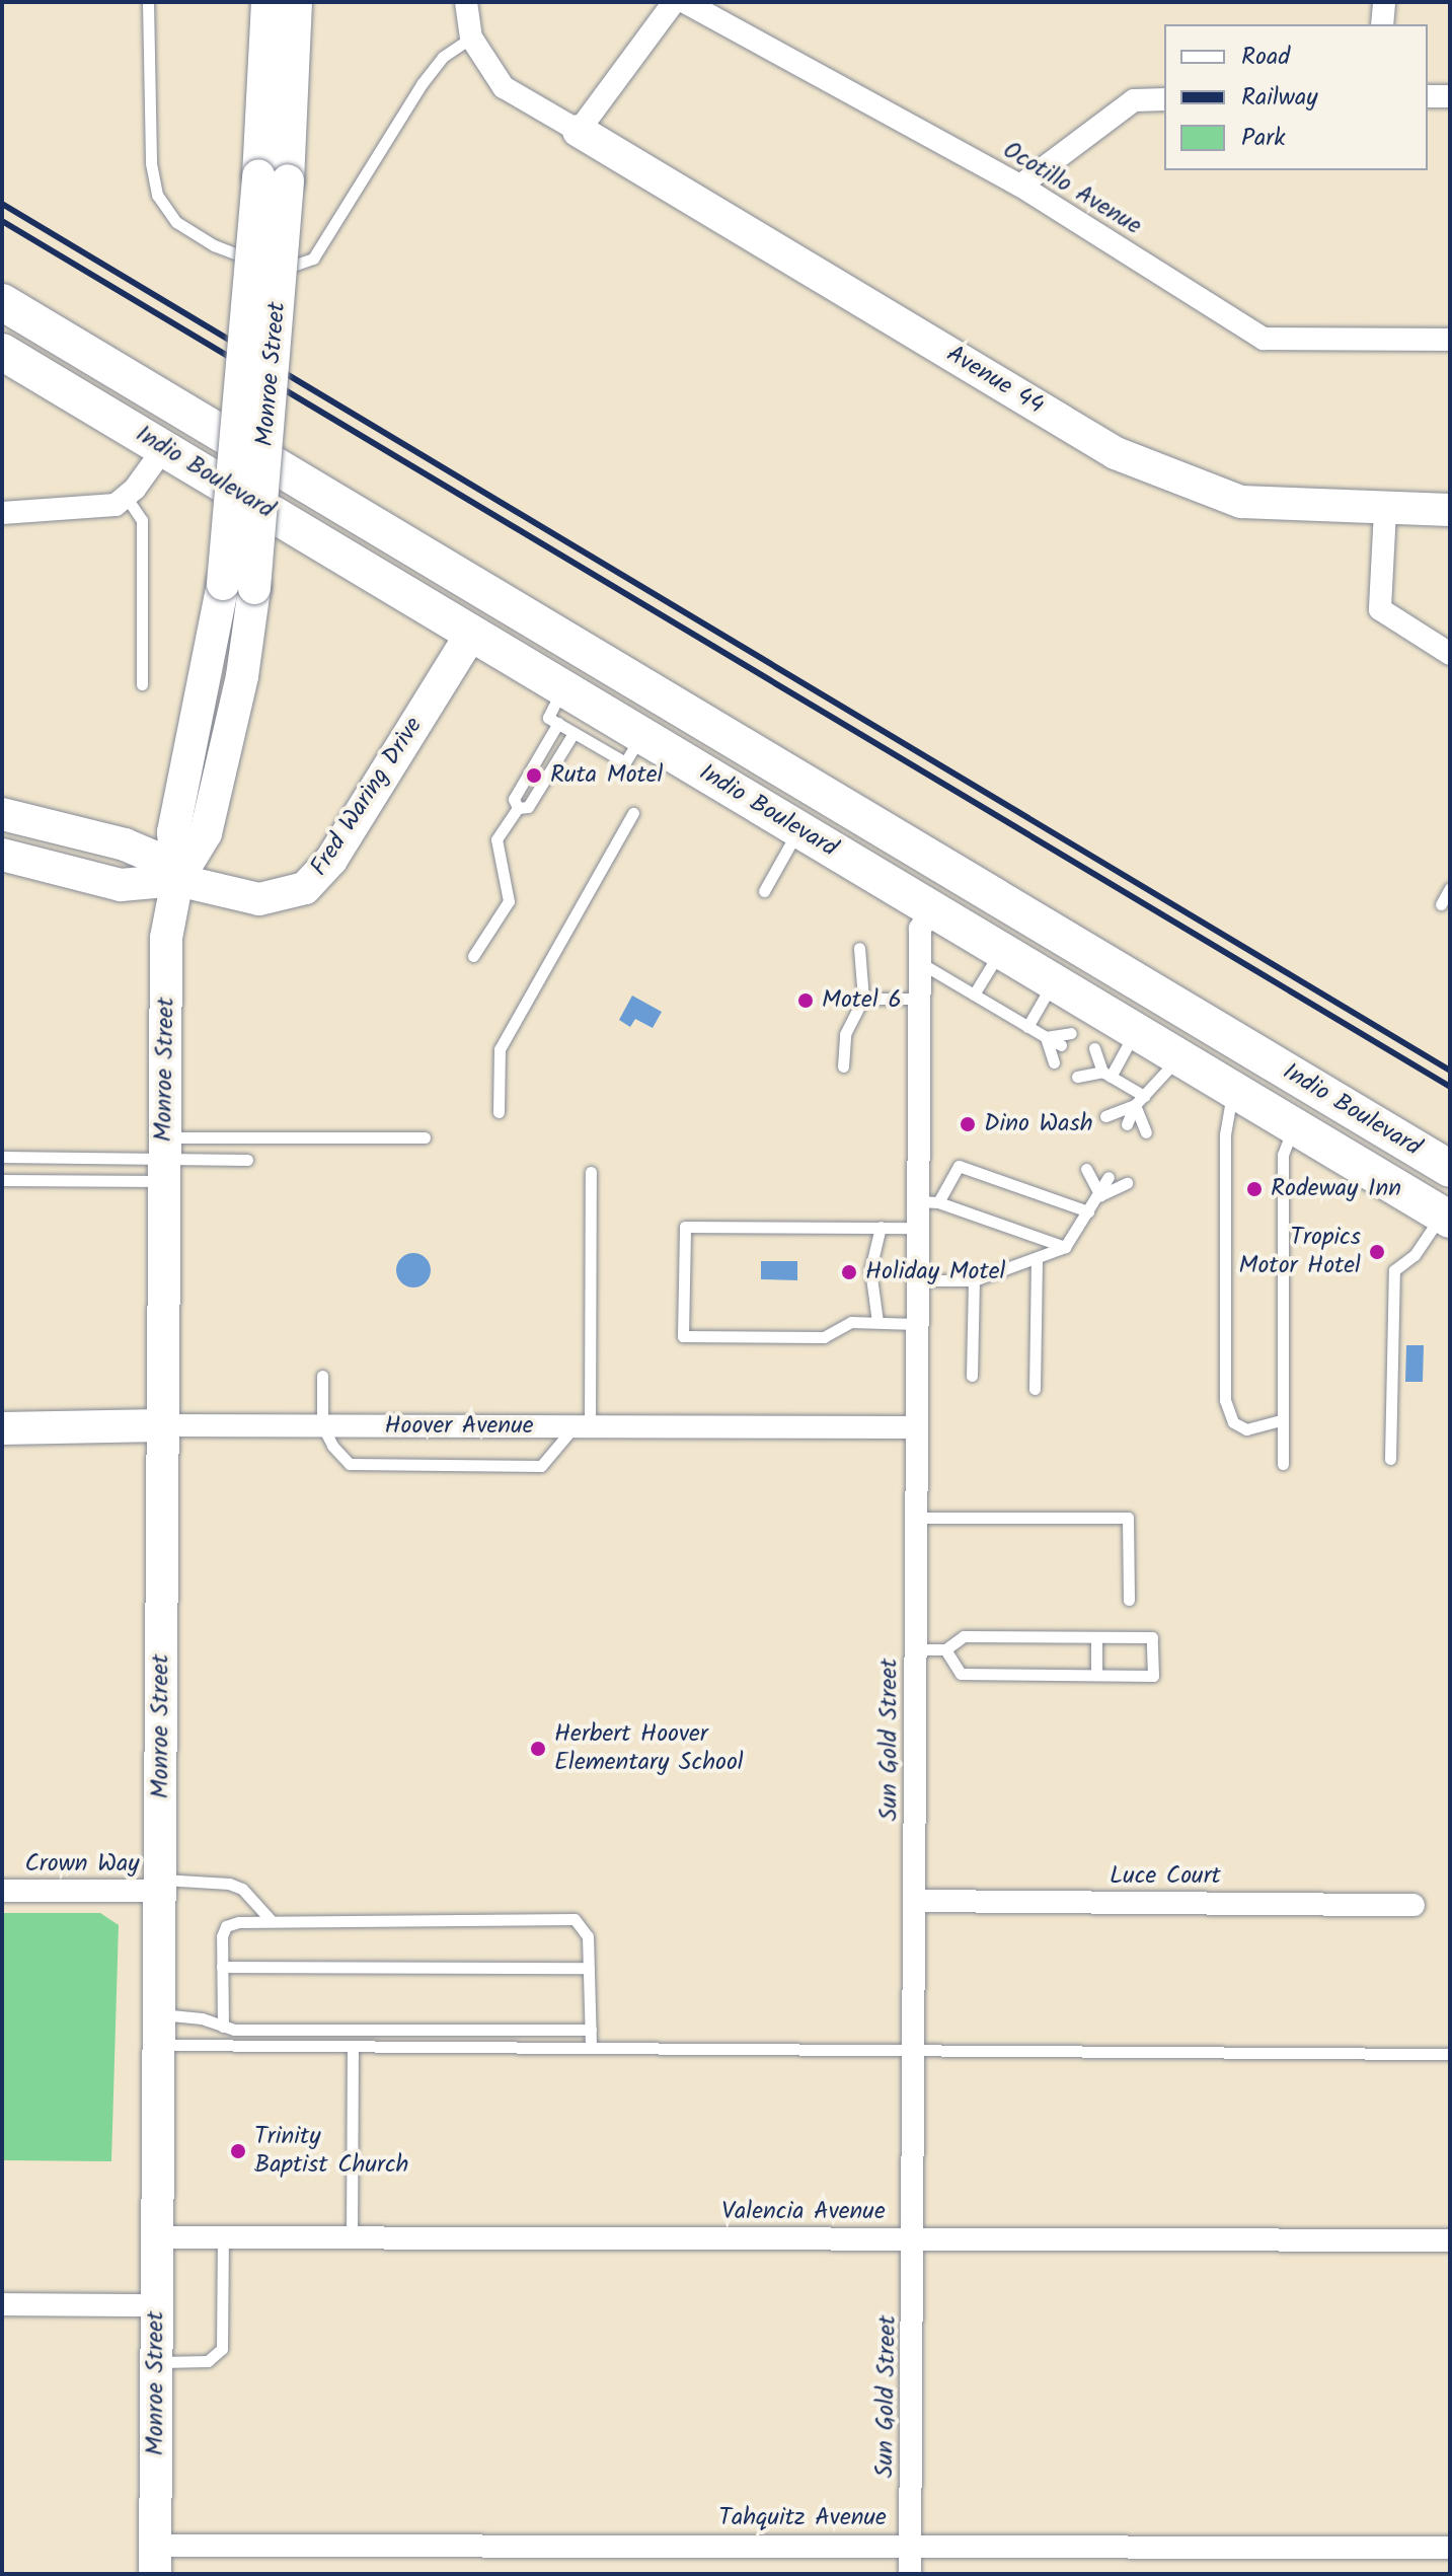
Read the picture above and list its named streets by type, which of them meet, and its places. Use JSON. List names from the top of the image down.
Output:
{
  "streets": {
    "main road": [
      "Monroe Street",
      "Avenue 44",
      "Indio Boulevard",
      "Fred Waring Drive",
      "Hoover Avenue"
    ],
    "street": [
      "Ocotillo Avenue",
      "Sun Gold Street",
      "Crown Way",
      "Luce Court",
      "Valencia Avenue",
      "Tahquitz Avenue"
    ]
  },
  "crossings": [
    ["Monroe Street", "Fred Waring Drive"],
    ["Monroe Street", "Hoover Avenue"],
    ["Monroe Street", "Crown Way"],
    ["Monroe Street", "Valencia Avenue"],
    ["Monroe Street", "Tahquitz Avenue"],
    ["Indio Boulevard", "Fred Waring Drive"],
    ["Indio Boulevard", "Sun Gold Street"],
    ["Hoover Avenue", "Sun Gold Street"],
    ["Sun Gold Street", "Luce Court"],
    ["Sun Gold Street", "Valencia Avenue"],
    ["Sun Gold Street", "Tahquitz Avenue"]
  ],
  "places": [
    "Ruta Motel",
    "Motel 6",
    "Dino Wash",
    "Rodeway Inn",
    "Tropics Motor Hotel",
    "Holiday Motel",
    "Herbert Hoover Elementary School",
    "Trinity Baptist Church"
  ],
  "legend": ["Road", "Railway", "Park"]
}
